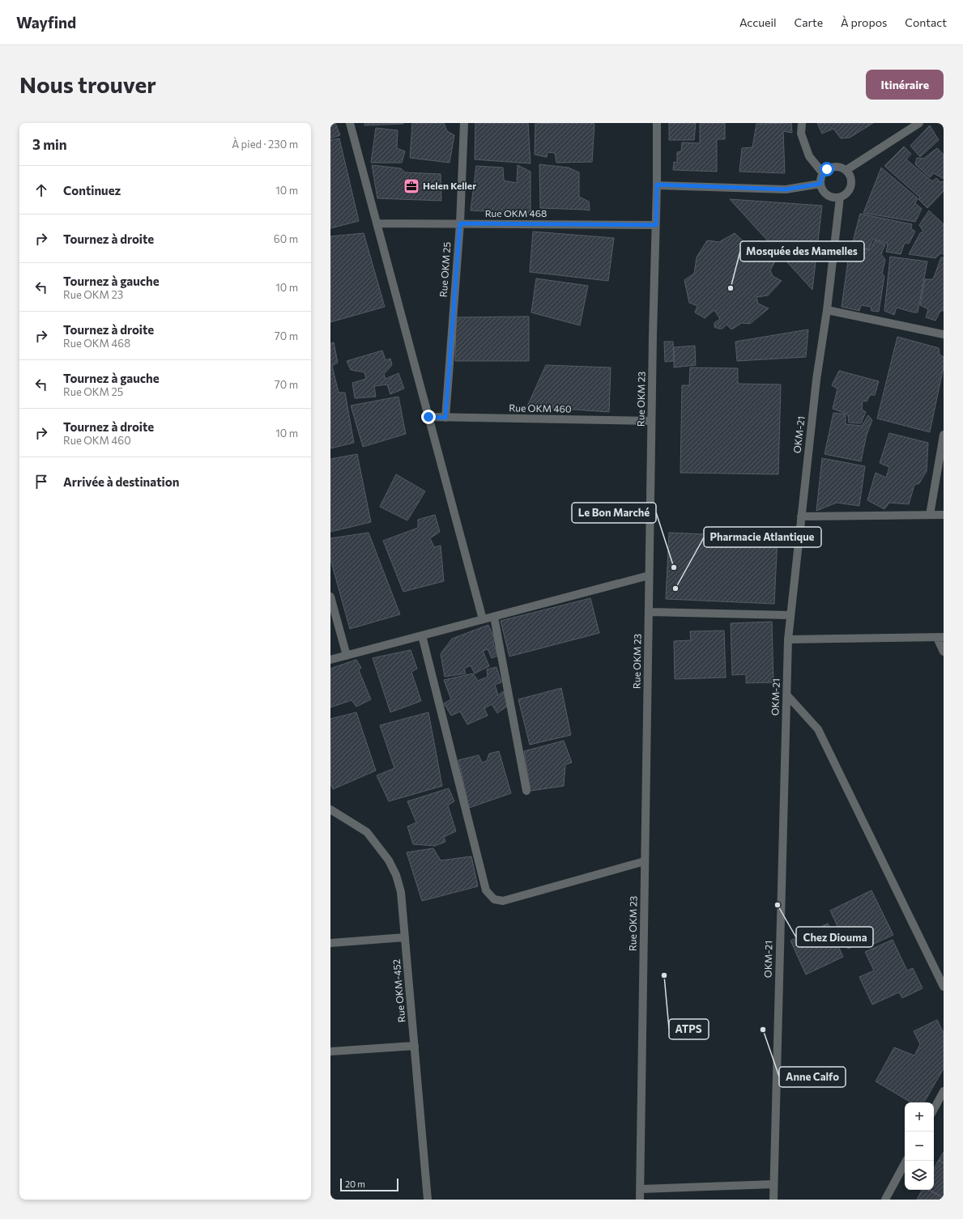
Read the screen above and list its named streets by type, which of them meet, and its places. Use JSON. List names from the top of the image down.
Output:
{
  "streets": {
    "street": [
      "Rue OKM 468",
      "Rue OKM 25",
      "Rue OKM 23",
      "Rue OKM 460",
      "OKM-21",
      "Rue OKM-452"
    ]
  },
  "crossings": [
    ["Rue OKM 468", "Rue OKM 25"],
    ["Rue OKM 468", "Rue OKM 23"],
    ["Rue OKM 25", "Rue OKM 460"],
    ["Rue OKM 23", "Rue OKM 460"]
  ],
  "places": {
    "office": ["Helen Keller"],
    "other": [
      "Mosquée des Mamelles",
      "Le Bon Marché",
      "Pharmacie Atlantique",
      "Chez Diouma",
      "ATPS",
      "Anne Calfo"
    ]
  },
  "scale_bar": "20 m",
  "page": {
    "header": "Wayfind",
    "nav": [
      "Accueil",
      "Carte",
      "À propos",
      "Contact"
    ],
    "buttons": "Itinéraire",
    "title": "Nous trouver",
    "heading": ["3 min", "À pied · 230 m"],
    "list": [
      ["Continuez", "10 m"],
      ["Tournez à droite", "60 m"],
      ["Tournez à gauche", "Rue OKM 23", "10 m"],
      ["Tournez à droite", "Rue OKM 468", "70 m"],
      ["Tournez à gauche", "Rue OKM 25", "70 m"],
      ["Tournez à droite", "Rue OKM 460", "10 m"],
      "Arrivée à destination"
    ],
    "map_buttons": ["+", "−"],
    "scale": "20 m"
  }
}
